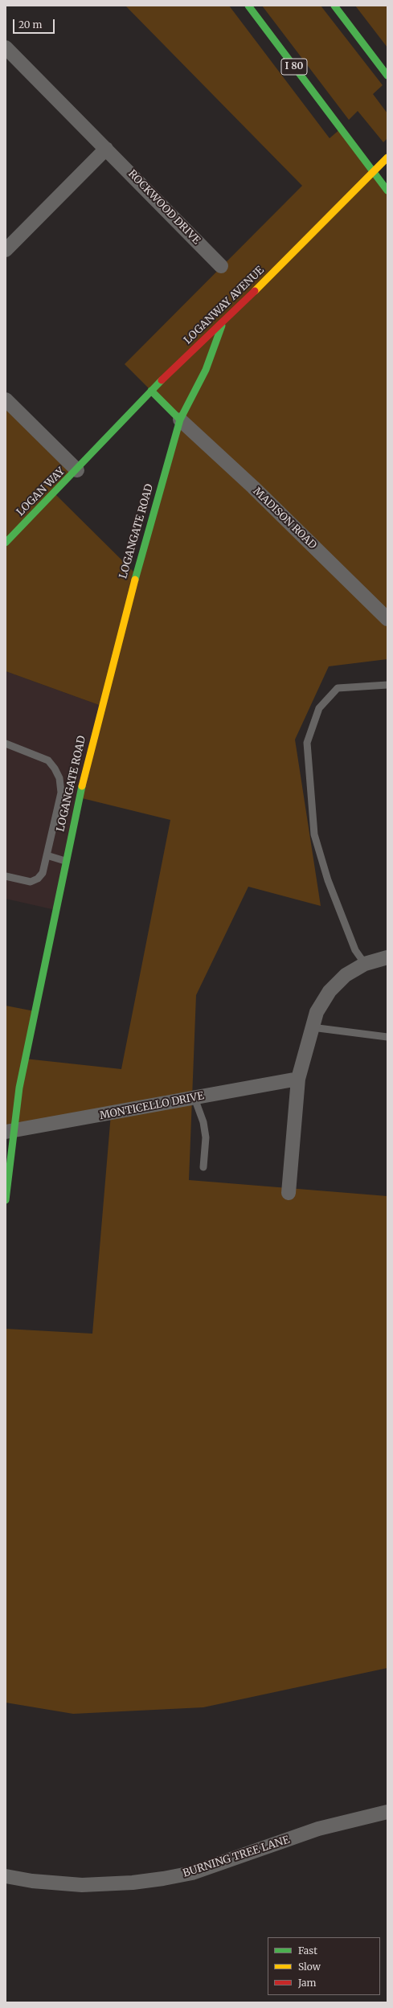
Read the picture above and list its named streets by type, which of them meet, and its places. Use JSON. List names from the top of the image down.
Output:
{
  "streets": {
    "main road": [
      "I 80",
      "LOGANWAY AVENUE",
      "LOGAN WAY",
      "LOGANGATE ROAD"
    ],
    "street": [
      "ROCKWOOD DRIVE",
      "MADISON ROAD",
      "MONTICELLO DRIVE",
      "BURNING TREE LANE"
    ]
  },
  "crossings": [
    ["LOGANWAY AVENUE", "LOGAN WAY"],
    ["LOGANWAY AVENUE", "LOGANGATE ROAD"],
    ["MADISON ROAD", "LOGANGATE ROAD"],
    ["LOGANGATE ROAD", "MONTICELLO DRIVE"]
  ],
  "legend": ["Fast", "Slow", "Jam"],
  "scale_bar": "20 m"
}
